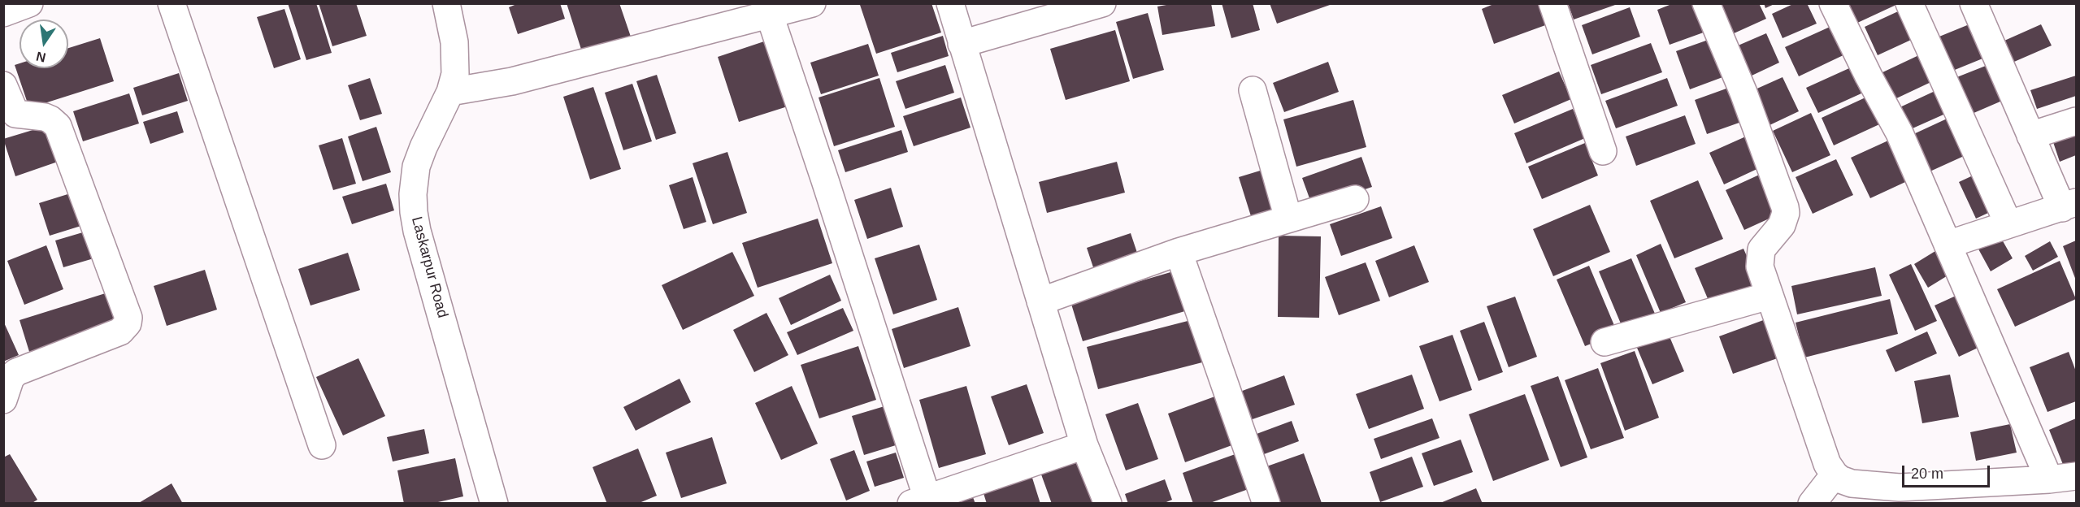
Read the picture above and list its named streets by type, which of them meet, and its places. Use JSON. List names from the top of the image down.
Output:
{
  "streets": {
    "street": ["Laskarpur Road"]
  },
  "scale_bar": "20 m",
  "north": "bottom"
}
